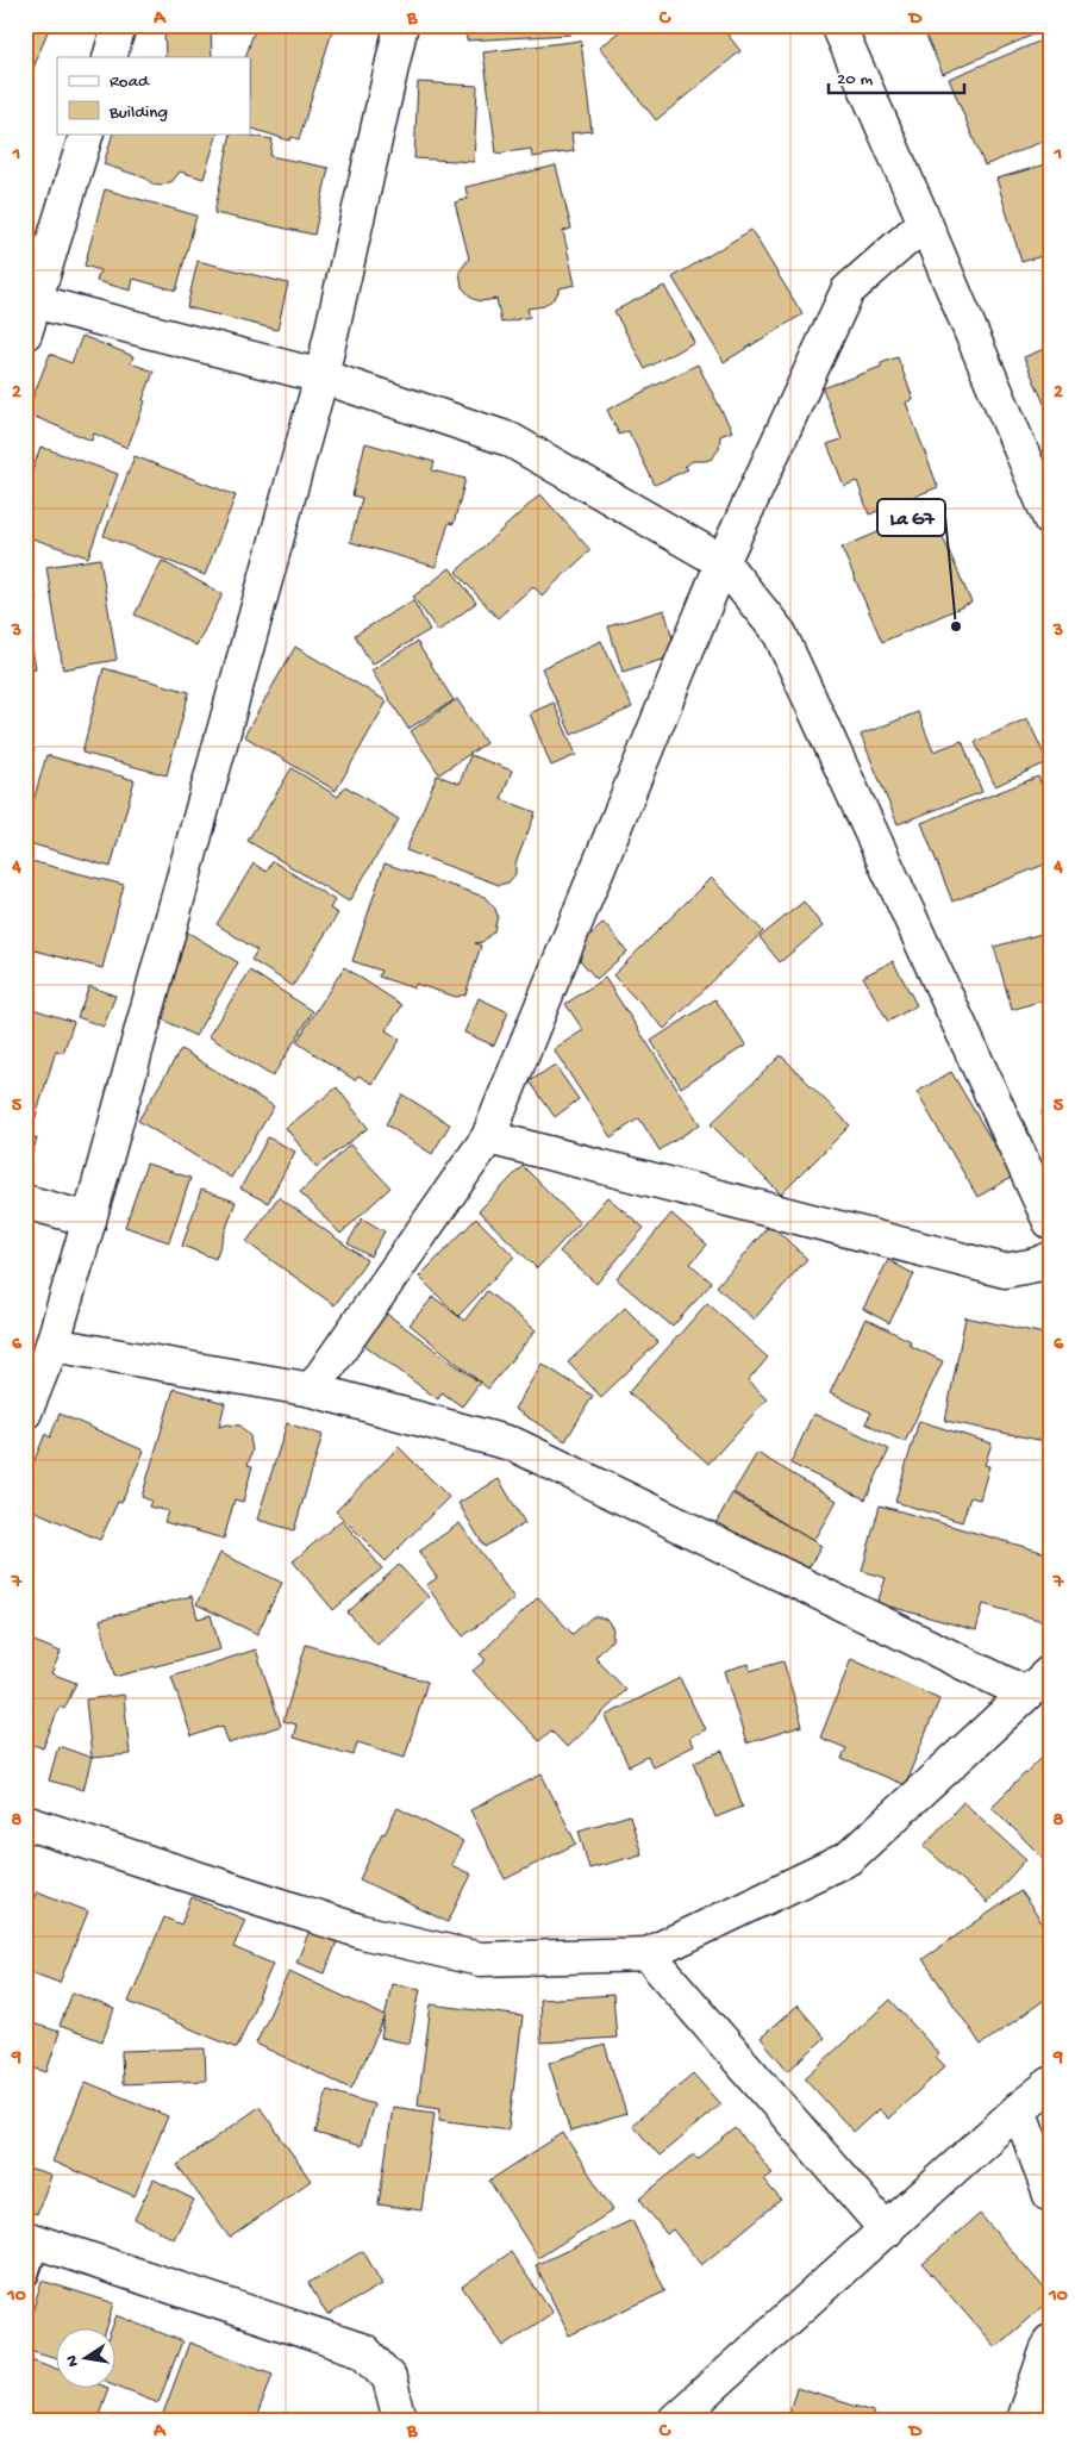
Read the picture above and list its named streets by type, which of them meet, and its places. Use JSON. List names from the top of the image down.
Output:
{
  "places": ["La G7"],
  "legend": ["Road", "Building"],
  "scale_bar": "20 m",
  "north": "left",
  "grid": {
    "columns": [
      "A",
      "B",
      "C",
      "D"
    ],
    "rows": [
      "1",
      "2",
      "3",
      "4",
      "5",
      "6",
      "7",
      "8",
      "9",
      "10"
    ]
  }
}
